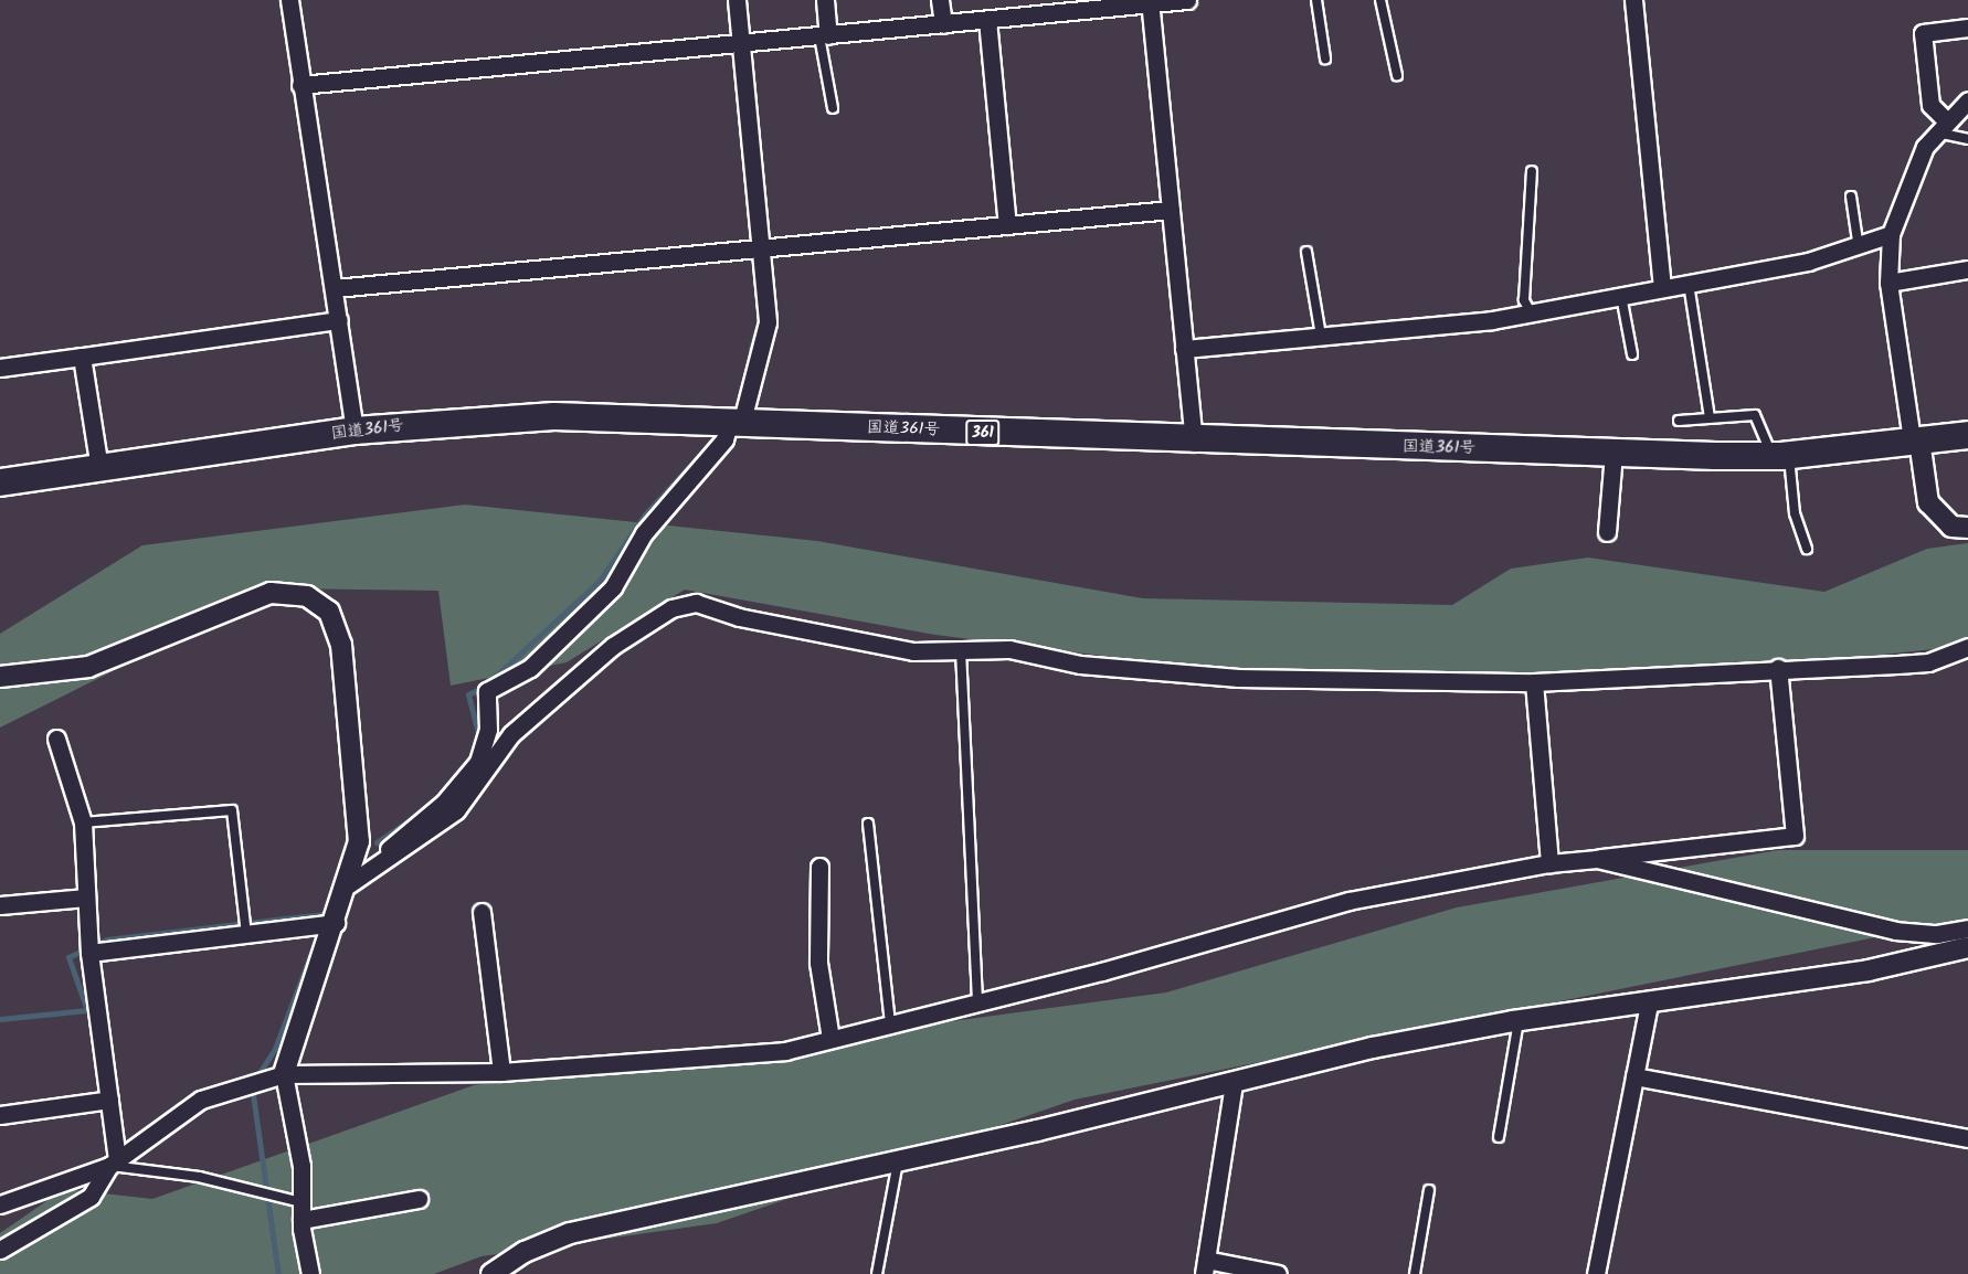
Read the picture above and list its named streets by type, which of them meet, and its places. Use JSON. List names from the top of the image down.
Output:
{
  "streets": {
    "highway": ["国道361号", "361"]
  }
}
